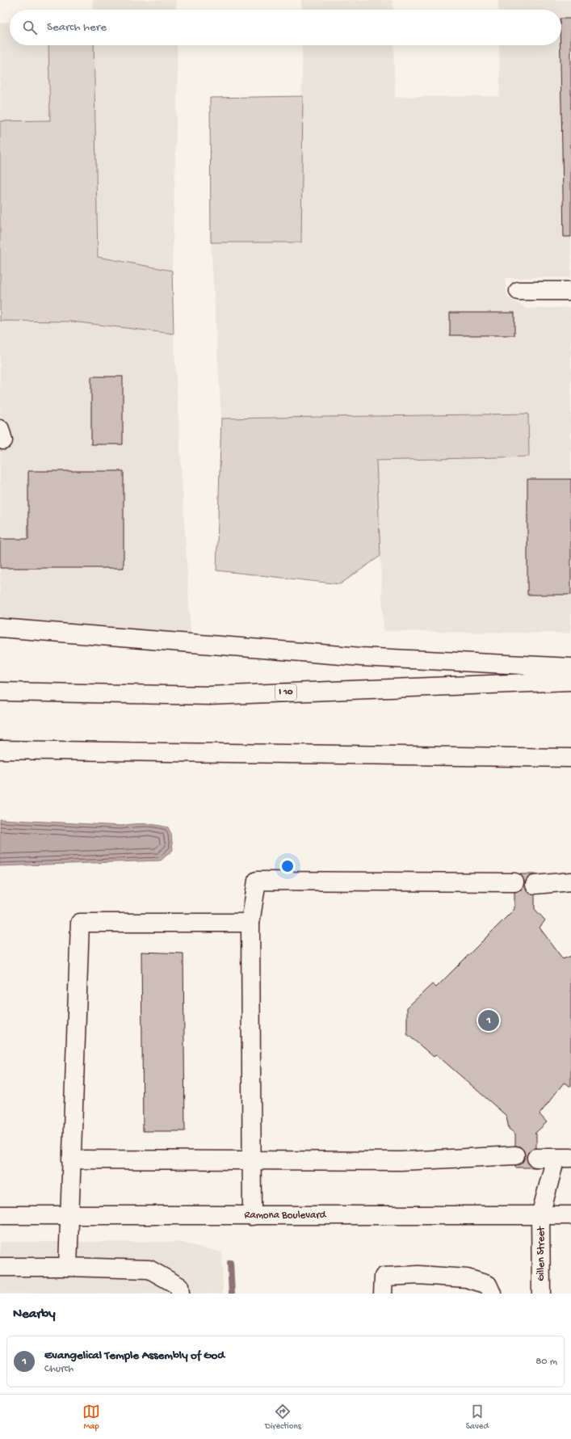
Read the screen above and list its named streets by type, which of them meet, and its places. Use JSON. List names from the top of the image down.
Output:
{
  "streets": {
    "main road": ["I 10", "Ramona Boulevard", "Gillen Street"]
  },
  "crossings": [
    ["Ramona Boulevard", "Gillen Street"]
  ],
  "page": {
    "search": "Search here",
    "pins": "1",
    "heading": "Nearby",
    "list": [
      {
        "mark": "1",
        "name": "Evangelical Temple Assembly of God",
        "note": "Church",
        "value": "80 m"
      }
    ],
    "nav": ["Map", "Directions", "Saved"]
  }
}
